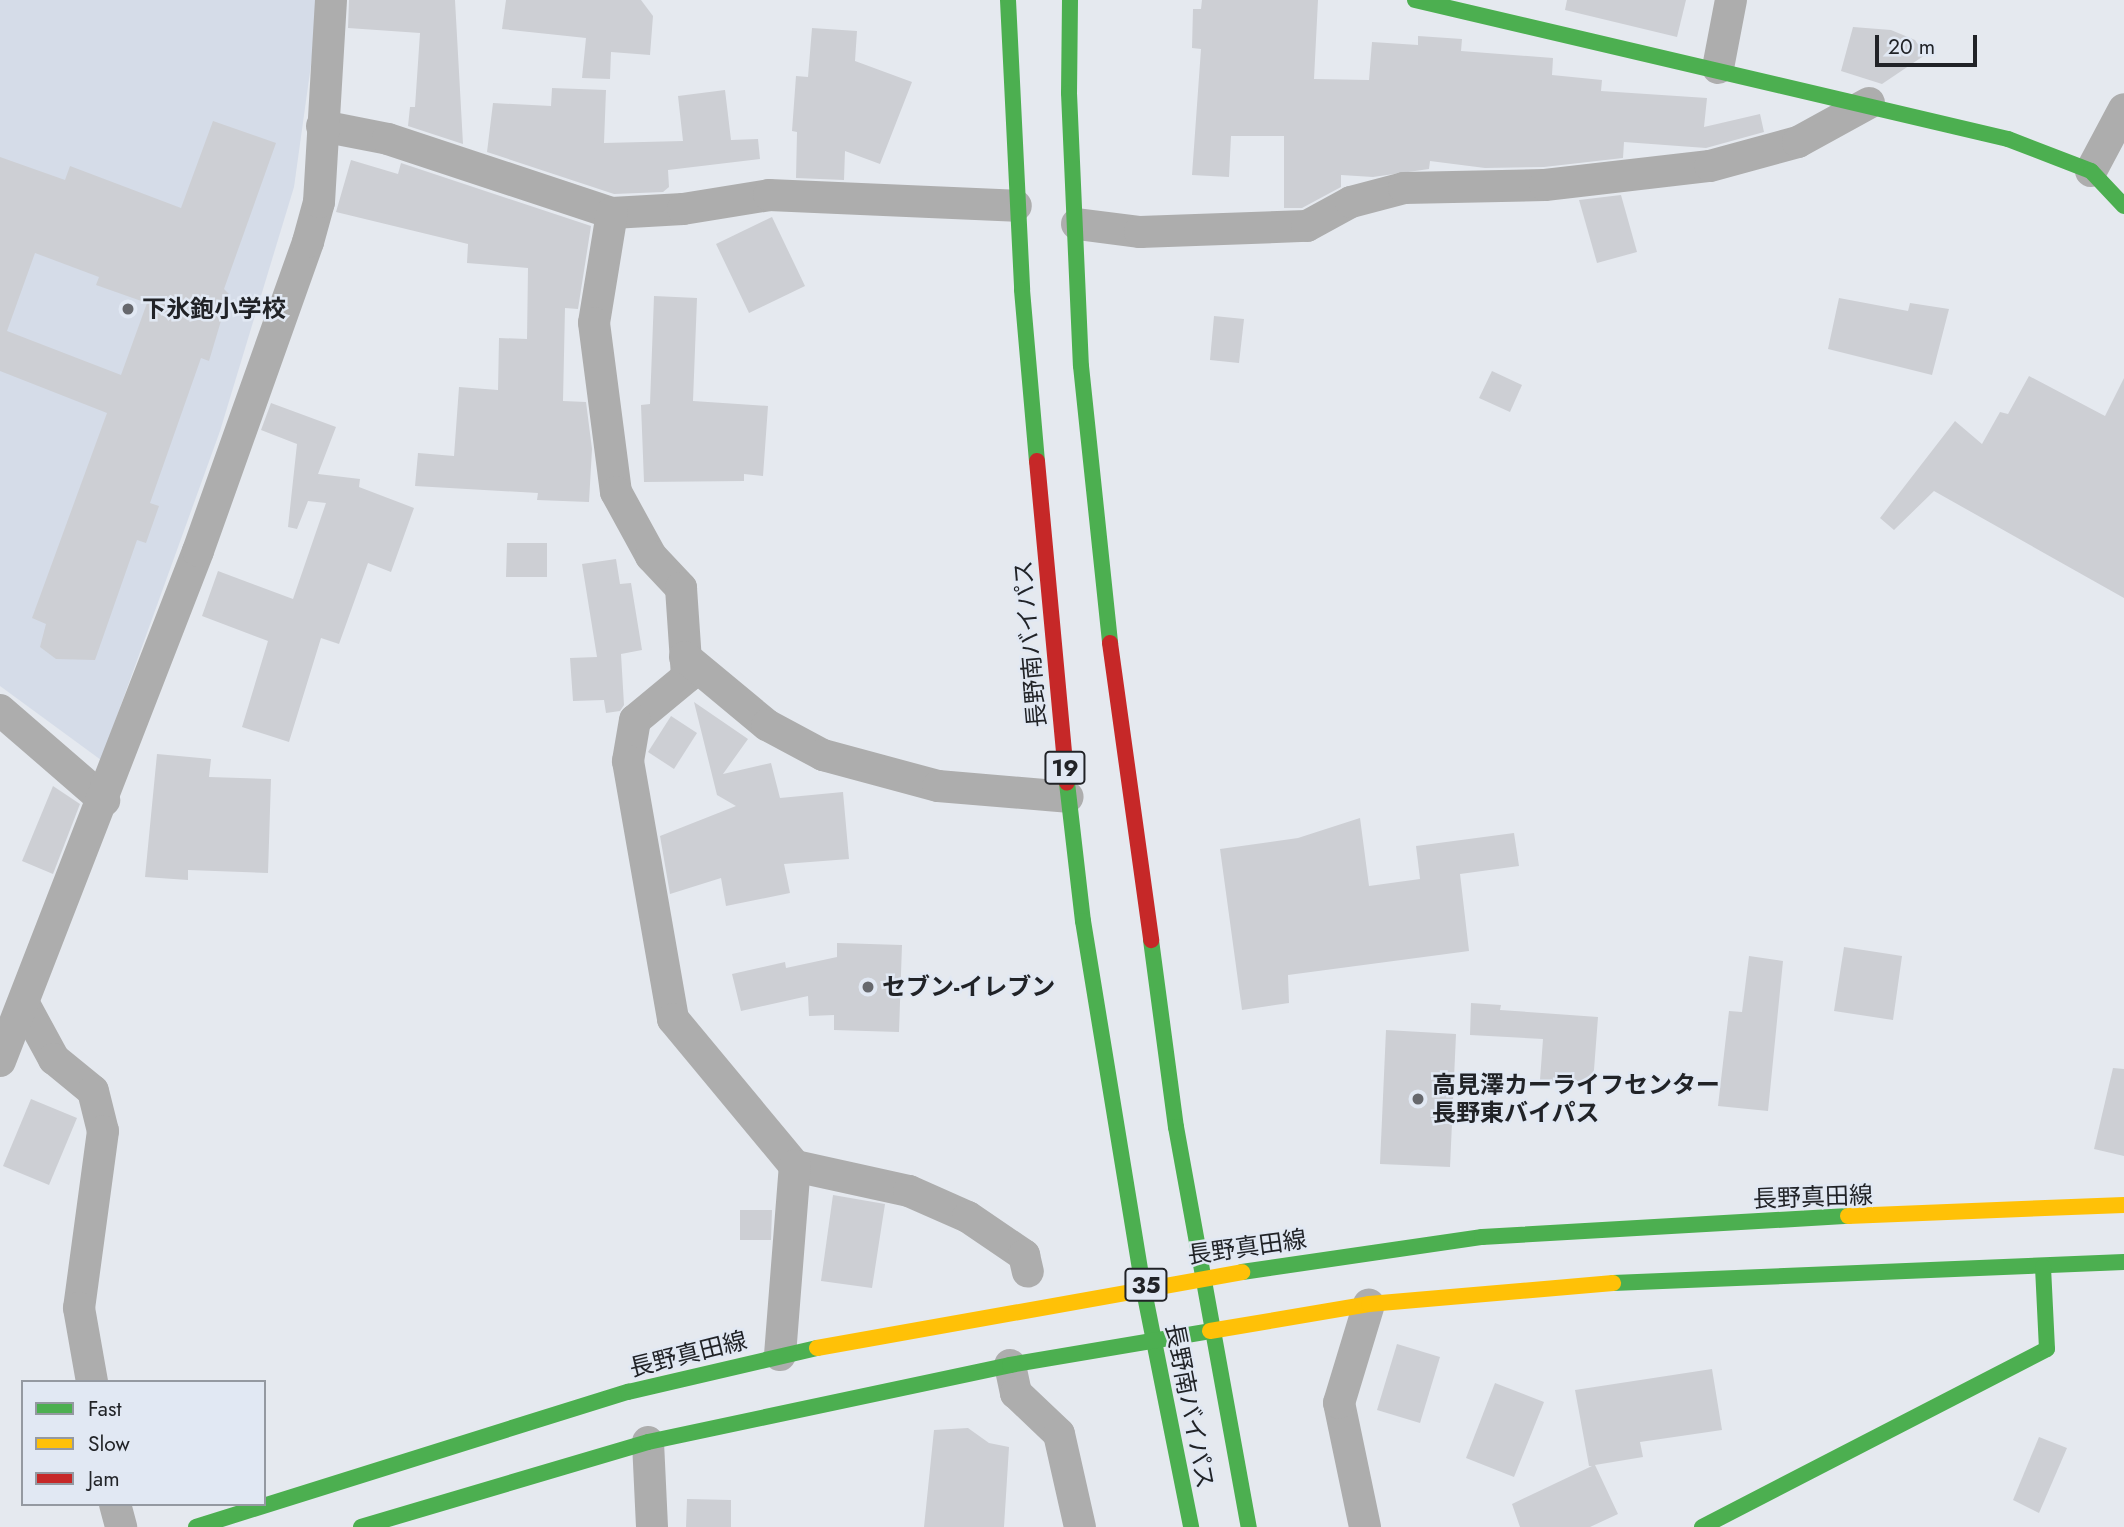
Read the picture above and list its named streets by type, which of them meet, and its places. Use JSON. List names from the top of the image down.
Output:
{
  "streets": {
    "main road": [
      "長野南バイパス",
      "19",
      "長野真田線",
      "35"
    ]
  },
  "crossings": [
    ["長野南バイパス", "長野真田線"],
    ["長野南バイパス", "35"]
  ],
  "places": ["下氷鉋小学校", "セブン-イレブン", "高見澤カーライフセンター 長野東バイパス"],
  "legend": ["Fast", "Slow", "Jam"],
  "scale_bar": "20 m"
}
